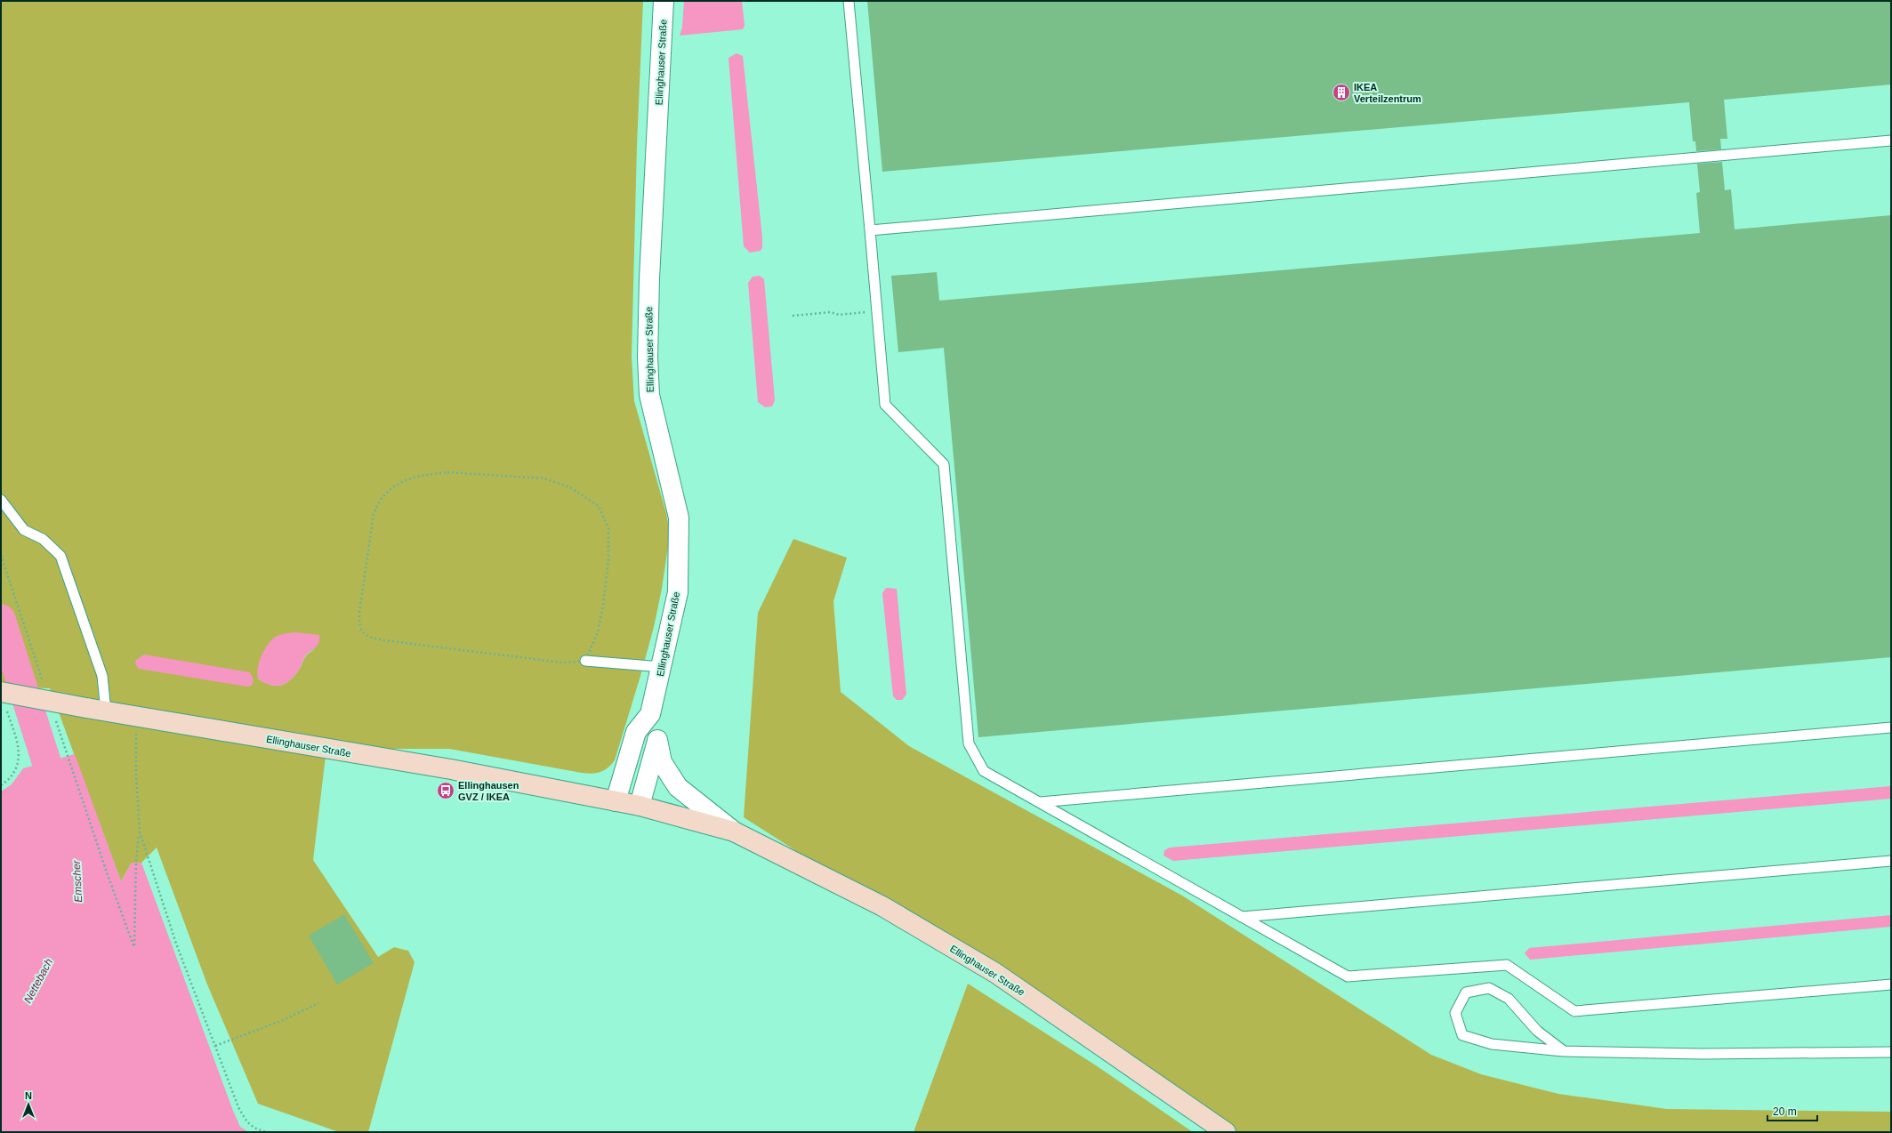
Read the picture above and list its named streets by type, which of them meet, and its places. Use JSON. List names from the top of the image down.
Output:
{
  "streets": {
    "main road": ["Ellinghauser Straße"]
  },
  "water": ["Emscher", "Nettebach"],
  "places": {
    "building": ["IKEA Verteilzentrum"],
    "bus stop": ["Ellinghausen GVZ / IKEA"]
  },
  "scale_bar": "20 m",
  "north": "top"
}
